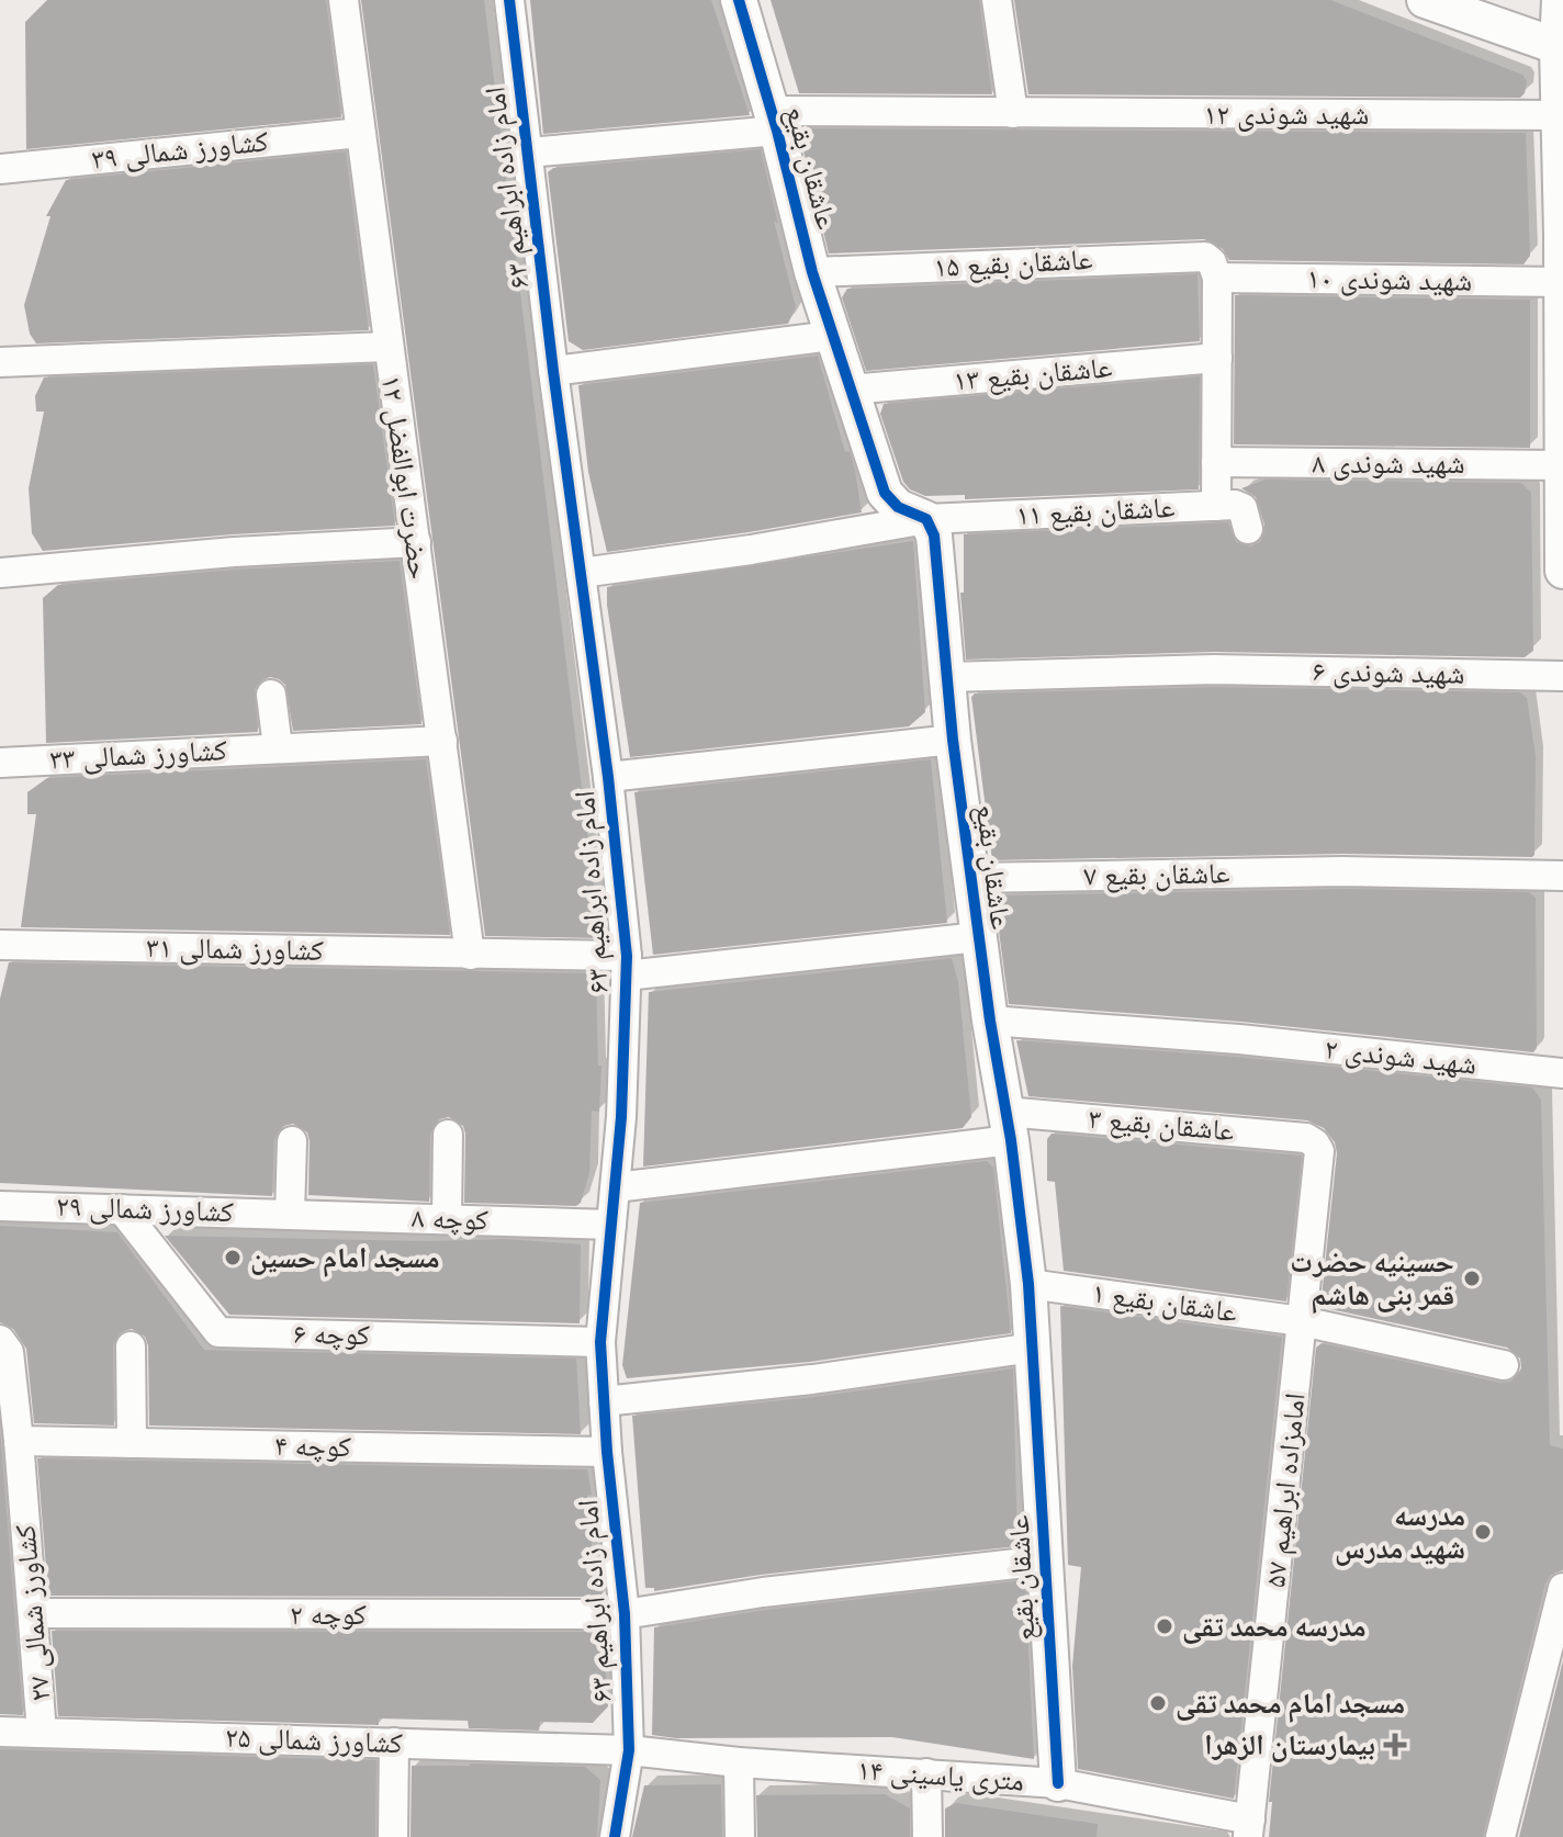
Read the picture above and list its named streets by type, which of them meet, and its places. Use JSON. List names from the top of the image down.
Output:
{
  "streets": {
    "street": [
      "شهید شوندی ۱۲",
      "کشاورز شمالی ۳۹",
      "عاشقان بقیع",
      "امام زاده ابراهیم ۶۳",
      "عاشقان بقیع ۱۵",
      "شهید شوندی ۱۰",
      "عاشقان بقیع ۱۳",
      "شهید شوندی ۸",
      "حضرت ابوالفضل ۱۲",
      "عاشقان بقیع ۱۱",
      "شهید شوندی ۶",
      "کشاورز شمالی ۳۳",
      "عاشقان بقیع ۷",
      "کشاورز شمالی ۳۱",
      "شهید شوندی ۲",
      "عاشقان بقیع ۳",
      "کشاورز شمالی ۲۹",
      "کوچه ۸",
      "عاشقان بقیع ۱",
      "کوچه ۶",
      "کوچه ۴",
      "امامزاده ابراهیم ۵۷",
      "کشاورز شمالی ۲۷",
      "کوچه ۲",
      "کشاورز شمالی ۲۵",
      "۱۴ متری یاسینی"
    ]
  },
  "crossings": [
    ["شهید شوندی ۱۲", "عاشقان بقیع"],
    ["شهید شوندی ۱۲", "امام زاده ابراهیم ۶۳"],
    ["کشاورز شمالی ۳۹", "حضرت ابوالفضل ۱۲"],
    ["عاشقان بقیع", "عاشقان بقیع ۱۵"],
    ["عاشقان بقیع", "عاشقان بقیع ۱۳"],
    ["عاشقان بقیع", "عاشقان بقیع ۱۱"],
    ["عاشقان بقیع", "شهید شوندی ۶"],
    ["عاشقان بقیع", "عاشقان بقیع ۷"],
    ["عاشقان بقیع", "کشاورز شمالی ۳۱"],
    ["عاشقان بقیع", "شهید شوندی ۲"],
    ["عاشقان بقیع", "عاشقان بقیع ۳"],
    ["عاشقان بقیع", "عاشقان بقیع ۱"],
    ["عاشقان بقیع", "کوچه ۲"],
    ["عاشقان بقیع", "۱۴ متری یاسینی"],
    ["امام زاده ابراهیم ۶۳", "عاشقان بقیع ۱۱"],
    ["امام زاده ابراهیم ۶۳", "کشاورز شمالی ۳۱"],
    ["امام زاده ابراهیم ۶۳", "عاشقان بقیع ۳"],
    ["امام زاده ابراهیم ۶۳", "کوچه ۸"],
    ["امام زاده ابراهیم ۶۳", "کوچه ۶"],
    ["امام زاده ابراهیم ۶۳", "کوچه ۴"],
    ["امام زاده ابراهیم ۶۳", "کوچه ۲"],
    ["امام زاده ابراهیم ۶۳", "کشاورز شمالی ۲۵"],
    ["امام زاده ابراهیم ۶۳", "۱۴ متری یاسینی"],
    ["عاشقان بقیع ۱۵", "شهید شوندی ۱۰"],
    ["حضرت ابوالفضل ۱۲", "کشاورز شمالی ۳۱"],
    ["عاشقان بقیع ۳", "امامزاده ابراهیم ۵۷"],
    ["کشاورز شمالی ۲۹", "کوچه ۸"],
    ["کشاورز شمالی ۲۹", "کوچه ۶"],
    ["عاشقان بقیع ۱", "امامزاده ابراهیم ۵۷"],
    ["کوچه ۴", "کشاورز شمالی ۲۷"],
    ["امامزاده ابراهیم ۵۷", "۱۴ متری یاسینی"],
    ["کشاورز شمالی ۲۷", "کوچه ۲"],
    ["کشاورز شمالی ۲۷", "کشاورز شمالی ۲۵"],
    ["کشاورز شمالی ۲۵", "۱۴ متری یاسینی"]
  ],
  "places": {
    "other": [
      "مسجد امام حسین",
      "حسینیه حضرت قمر بنی هاشم",
      "مدرسه شهید مدرس",
      "مدرسه محمد تقی",
      "مسجد امام محمد تقی"
    ],
    "health": ["بیمارستان الزهرا"]
  }
}
